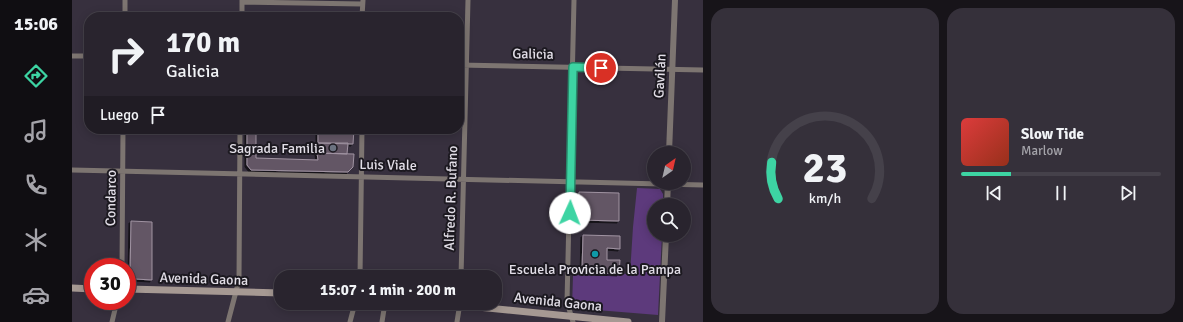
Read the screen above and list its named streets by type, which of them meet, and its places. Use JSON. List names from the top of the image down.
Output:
{
  "streets": {
    "main road": ["Avenida Gaona"],
    "street": [
      "Galicia",
      "Gavilán",
      "Luis Viale",
      "Condarco",
      "Alfredo R. Bufano"
    ]
  },
  "crossings": [
    ["Galicia", "Gavilán"],
    ["Galicia", "Alfredo R. Bufano"],
    ["Luis Viale", "Condarco"],
    ["Luis Viale", "Alfredo R. Bufano"]
  ],
  "places": ["Sagrada Familia", "Escuela Provicia de la Pampa"],
  "north": "top right",
  "page": {
    "tabs": "15:06",
    "turn": ["170 m", "Galicia"],
    "then": "Luego",
    "song": ["Slow Tide", "Marlow"],
    "limit": "30",
    "trip": "15:07 · 1 min · 200 m",
    "gauge": ["23", "km/h"]
  }
}
